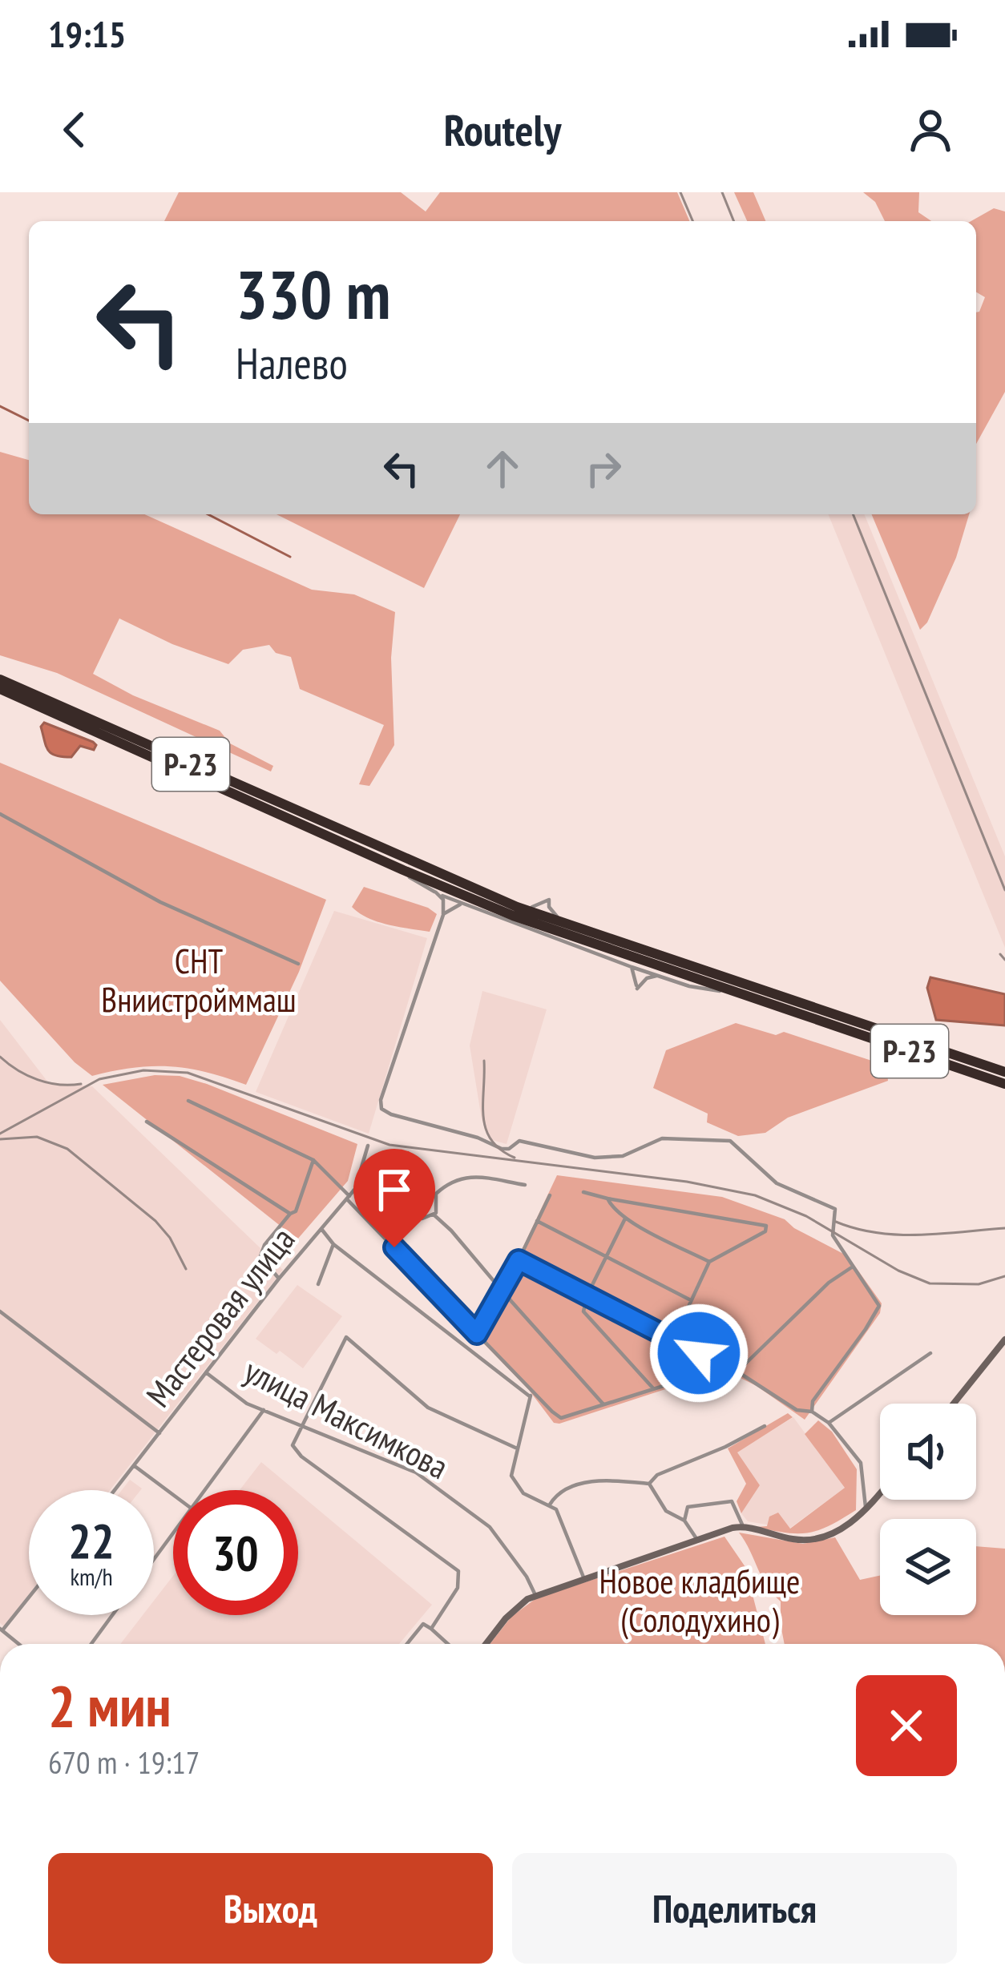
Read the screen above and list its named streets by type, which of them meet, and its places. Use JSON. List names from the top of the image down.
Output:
{
  "streets": {
    "highway": ["Р-23"],
    "street": ["Мастеровая улица", "улица Максимкова"]
  },
  "crossings": [
    ["Мастеровая улица", "улица Максимкова"]
  ],
  "parks": ["СНТ Вниистройммаш", "Новое кладбище (Солодухино)"],
  "page": {
    "status": "19:15",
    "header": "Routely",
    "turn": ["330 m", "Налево"],
    "speed": "22 km/h",
    "limit": "30",
    "heading": ["2 мин", "670 m · 19:17"],
    "buttons": ["Выход", "Поделиться"]
  }
}
